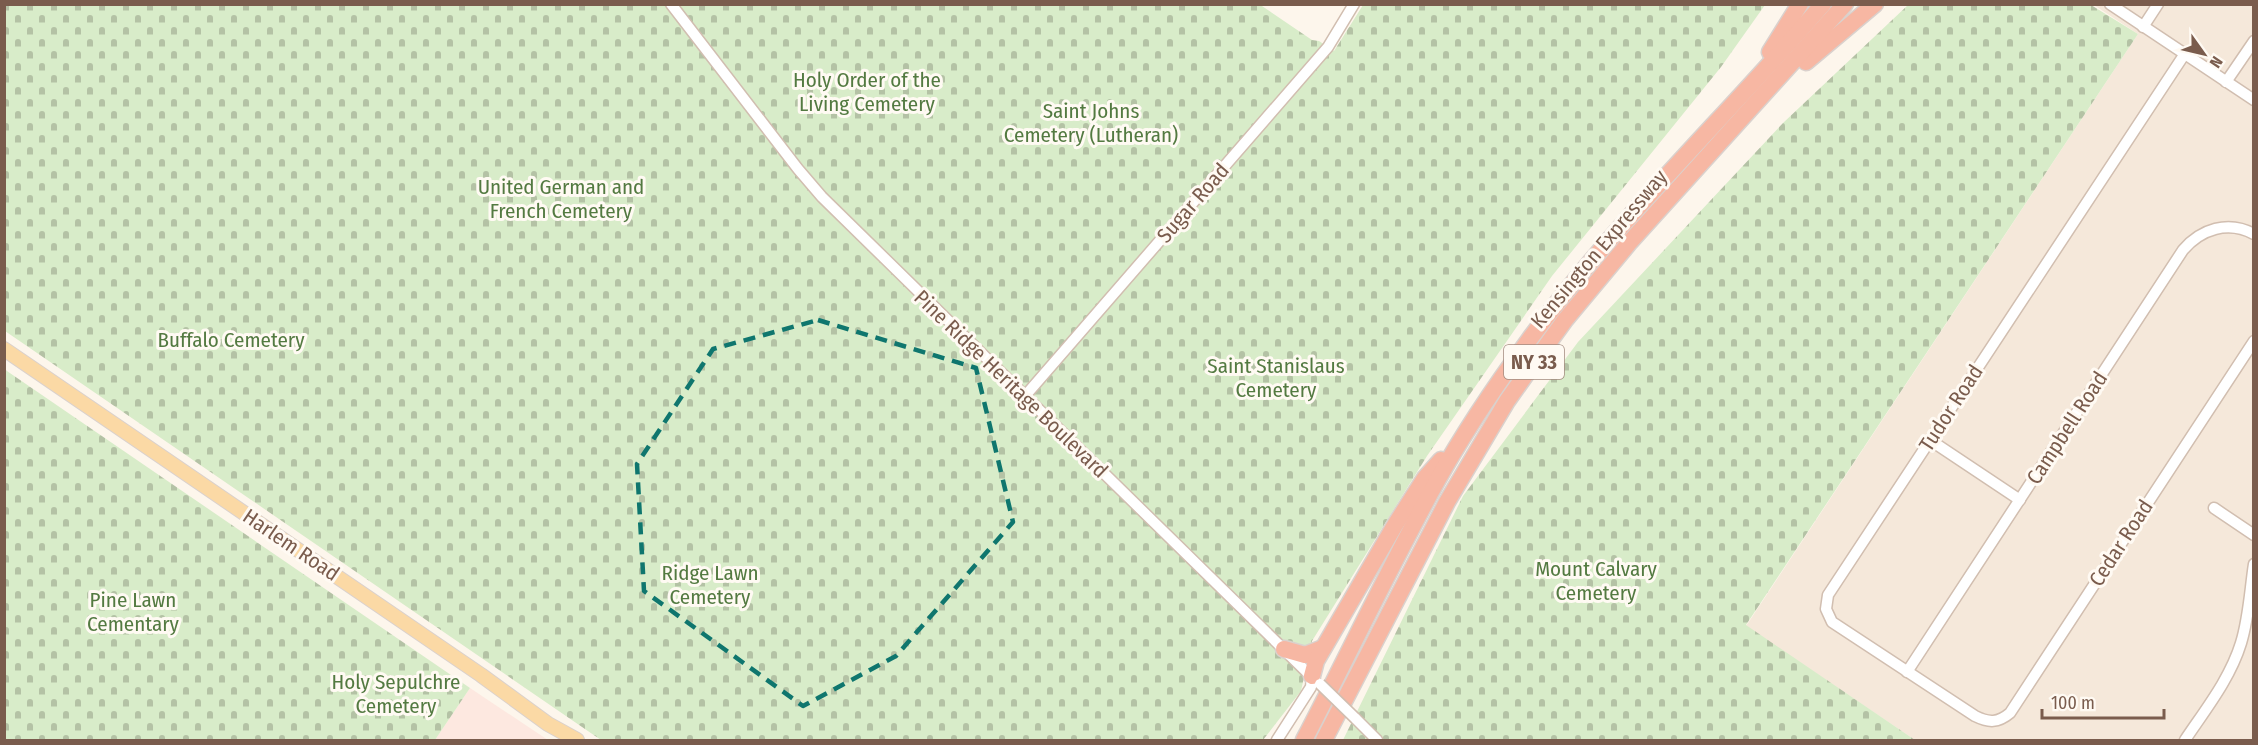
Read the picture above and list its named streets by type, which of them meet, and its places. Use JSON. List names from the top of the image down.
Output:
{
  "streets": {
    "highway": ["Kensington Expressway", "NY 33"],
    "main road": ["Harlem Road"],
    "street": [
      "Sugar Road",
      "Pine Ridge Heritage Boulevard",
      "Tudor Road",
      "Campbell Road",
      "Cedar Road"
    ]
  },
  "crossings": [
    ["Sugar Road", "Pine Ridge Heritage Boulevard"],
    ["Tudor Road", "Campbell Road"],
    ["Tudor Road", "Cedar Road"]
  ],
  "parks": [
    "Holy Order of the Living Cemetery",
    "Saint Johns Cemetery (Lutheran)",
    "United German and French Cemetery",
    "Buffalo Cemetery",
    "Saint Stanislaus Cemetery",
    "Mount Calvary Cemetery",
    "Ridge Lawn Cemetery",
    "Pine Lawn Cementary",
    "Holy Sepulchre Cemetery"
  ],
  "scale_bar": "100 m",
  "north": "bottom right"
}
